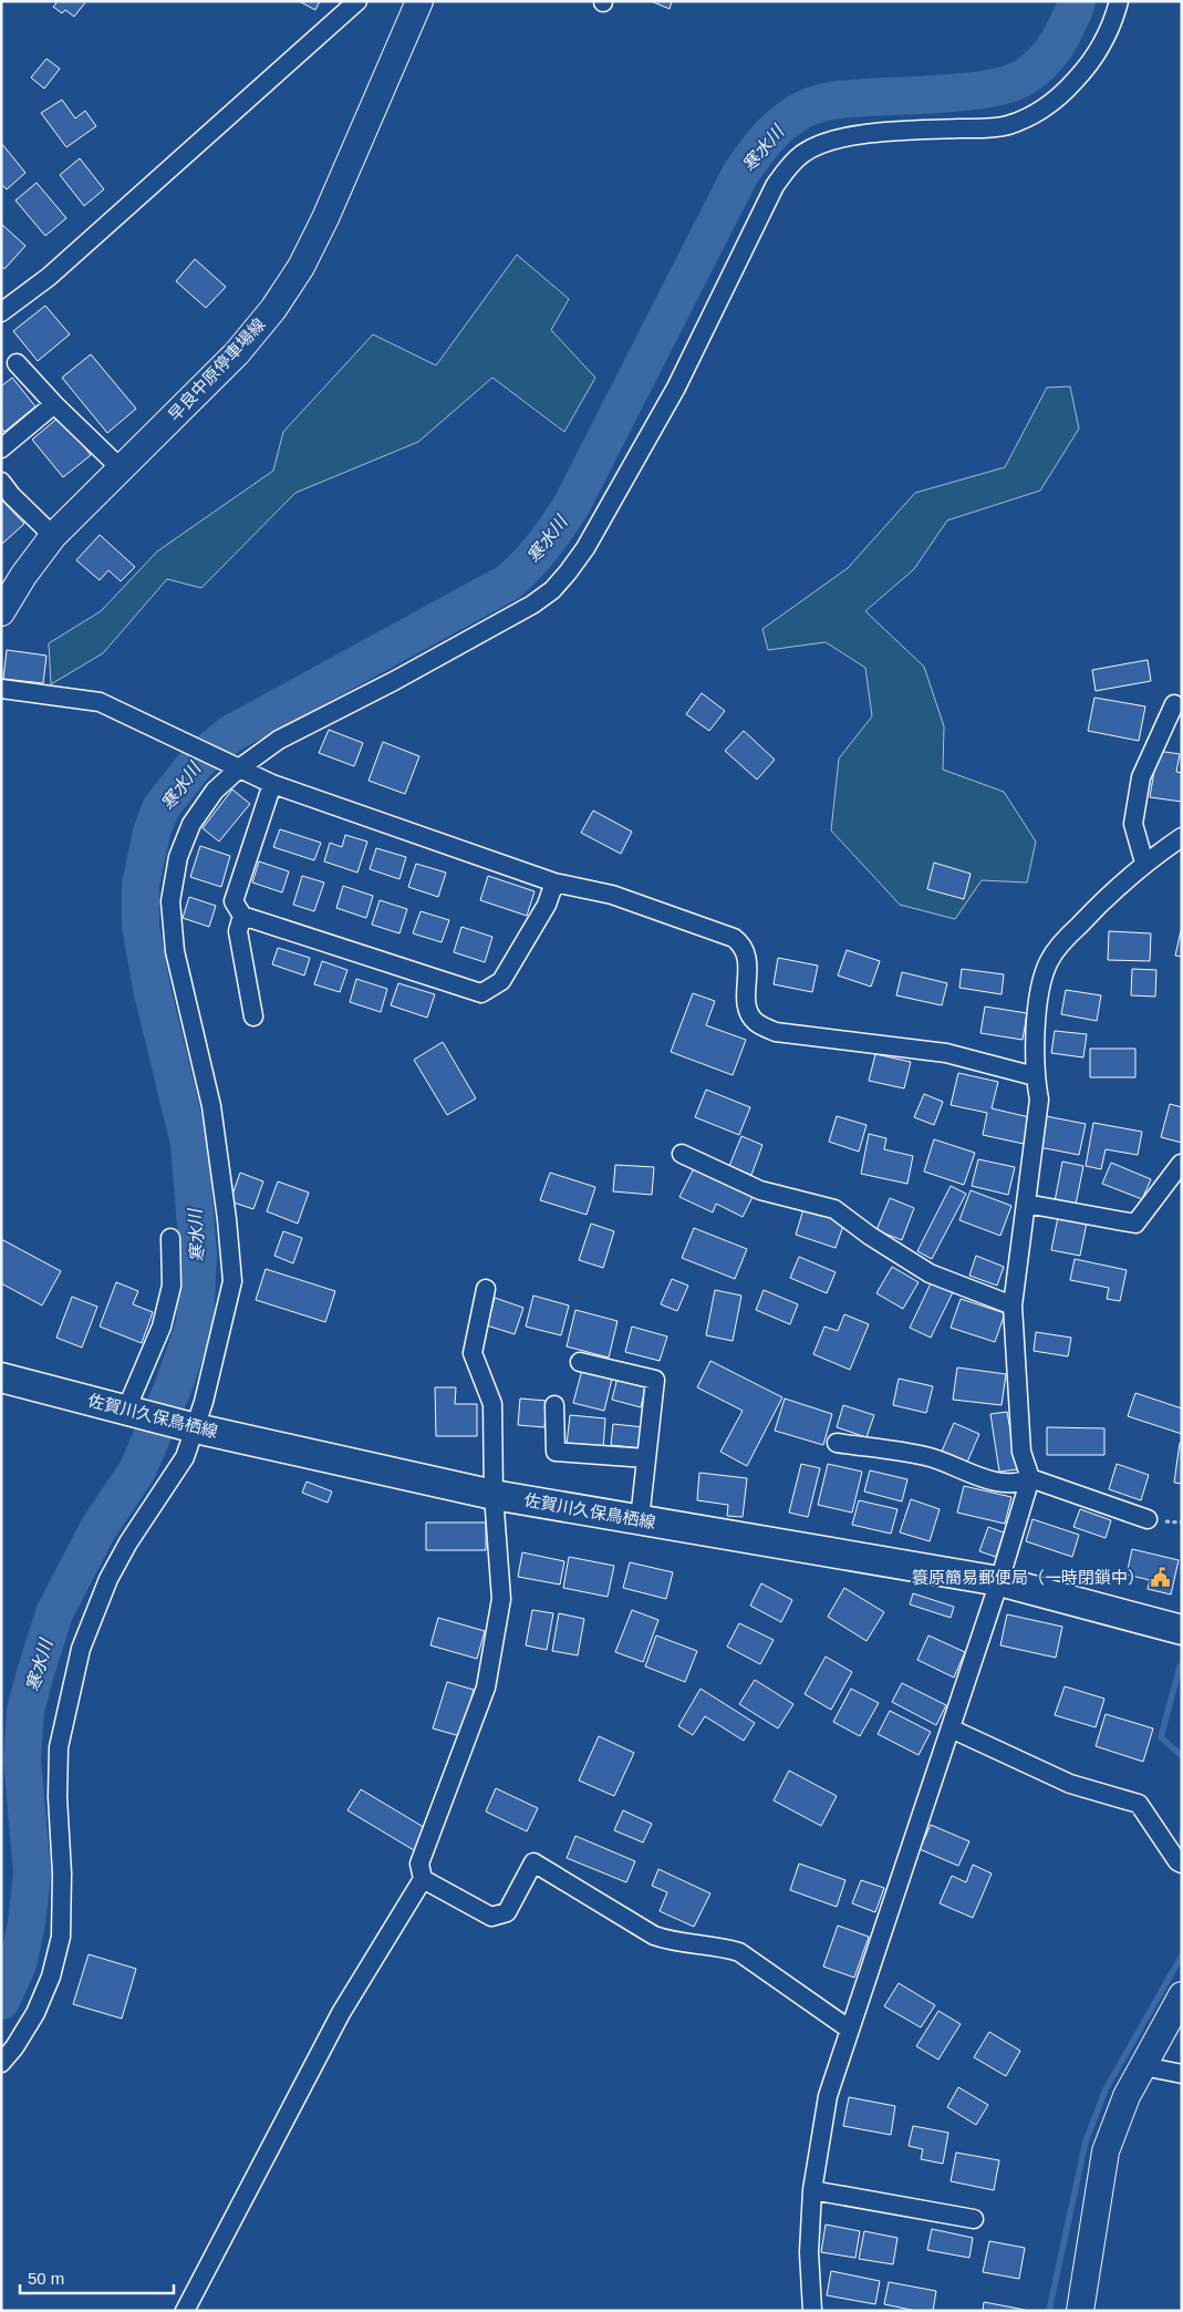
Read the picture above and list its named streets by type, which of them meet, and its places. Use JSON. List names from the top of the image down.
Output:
{
  "streets": {
    "main road": ["早良中原停車場線", "佐賀川久保鳥栖線"]
  },
  "water": ["寒水川"],
  "places": {
    "public building": ["簑原簡易郵便局（一時閉鎖中）"]
  },
  "scale_bar": "50 m"
}
